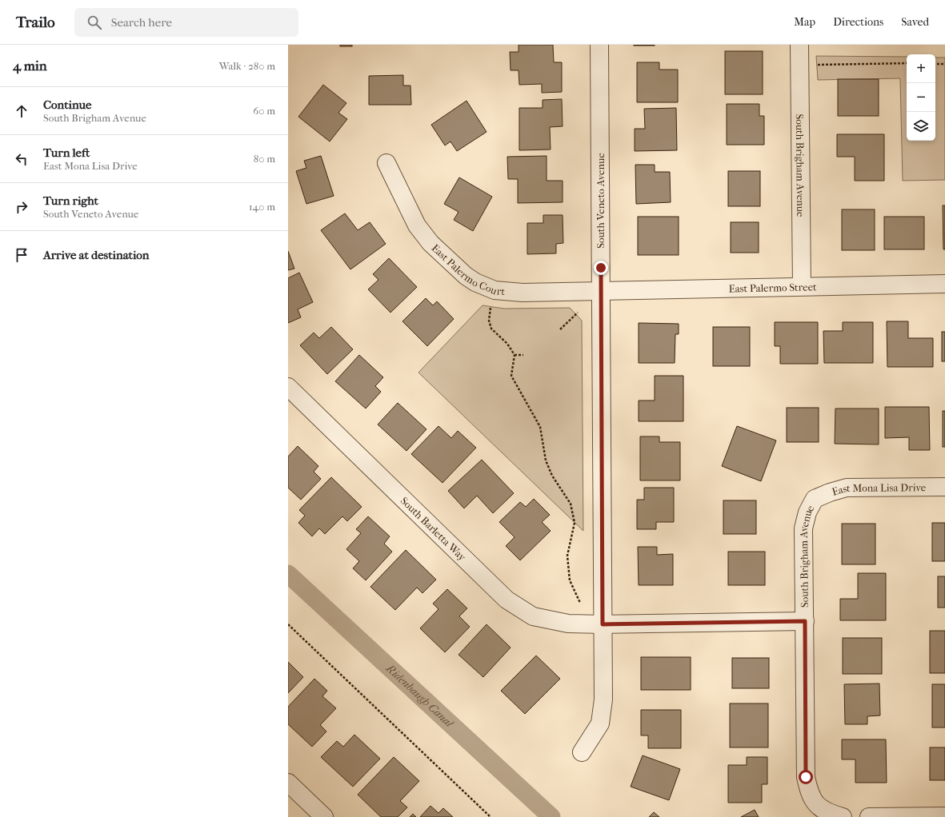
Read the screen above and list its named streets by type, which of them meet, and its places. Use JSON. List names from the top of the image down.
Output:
{
  "streets": {
    "street": [
      "South Brigham Avenue",
      "South Veneto Avenue",
      "East Palermo Court",
      "East Palermo Street",
      "East Mona Lisa Drive",
      "South Barletta Way"
    ]
  },
  "crossings": [
    ["South Brigham Avenue", "East Palermo Street"],
    ["South Brigham Avenue", "East Mona Lisa Drive"],
    ["South Veneto Avenue", "East Palermo Court"],
    ["South Veneto Avenue", "East Palermo Street"],
    ["South Veneto Avenue", "South Barletta Way"],
    ["East Palermo Court", "East Palermo Street"]
  ],
  "water": ["Ridenbaugh Canal"],
  "page": {
    "header": "Trailo",
    "search": "Search here",
    "nav": ["Map", "Directions", "Saved"],
    "heading": ["4 min", "Walk · 280 m"],
    "map_buttons": ["+", "−"],
    "list": [
      ["Continue", "South Brigham Avenue", "60 m"],
      ["Turn left", "East Mona Lisa Drive", "80 m"],
      ["Turn right", "South Veneto Avenue", "140 m"],
      "Arrive at destination"
    ]
  }
}
